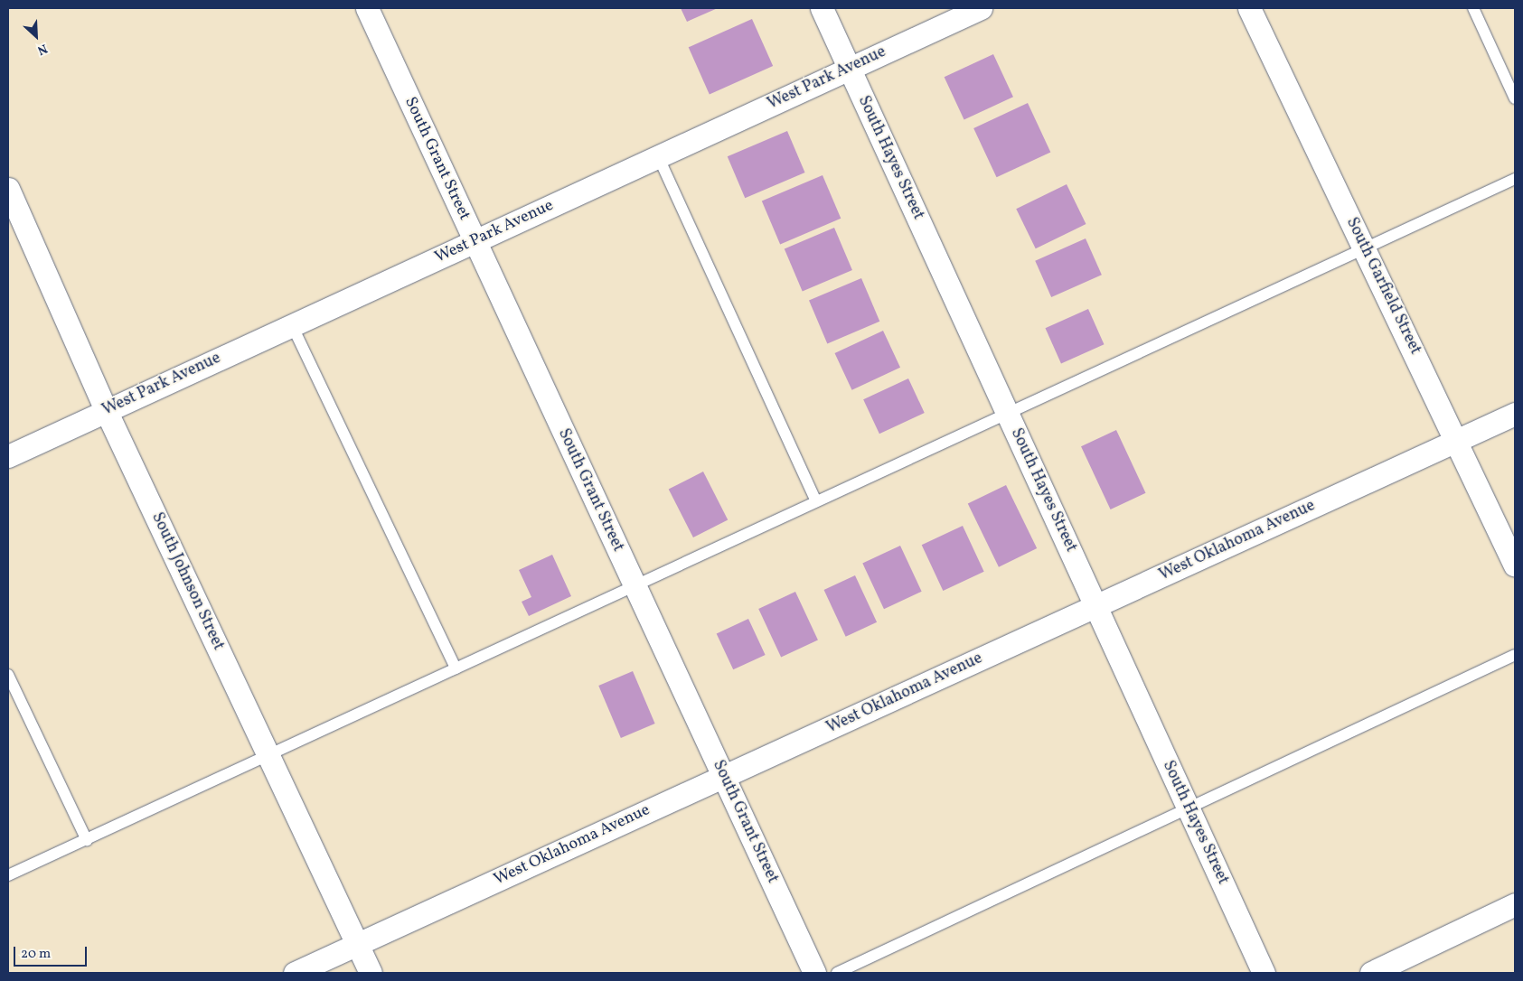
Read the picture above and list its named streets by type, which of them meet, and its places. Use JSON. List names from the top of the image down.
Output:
{
  "streets": {
    "street": [
      "West Park Avenue",
      "South Hayes Street",
      "South Grant Street",
      "South Garfield Street",
      "West Oklahoma Avenue",
      "South Johnson Street"
    ]
  },
  "crossings": [
    ["West Park Avenue", "South Hayes Street"],
    ["West Park Avenue", "South Grant Street"],
    ["West Park Avenue", "South Johnson Street"],
    ["South Hayes Street", "West Oklahoma Avenue"],
    ["South Grant Street", "West Oklahoma Avenue"],
    ["South Garfield Street", "West Oklahoma Avenue"],
    ["West Oklahoma Avenue", "South Johnson Street"]
  ],
  "scale_bar": "20 m",
  "north": "bottom right"
}
